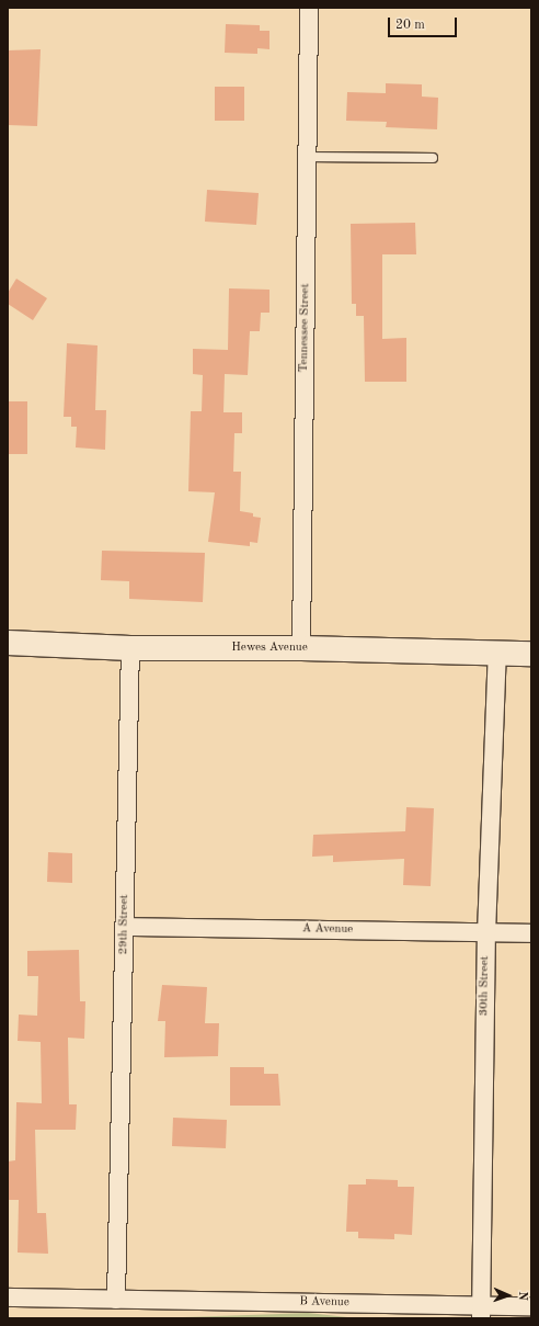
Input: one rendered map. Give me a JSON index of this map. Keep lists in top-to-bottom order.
{
  "streets": {
    "main road": ["Hewes Avenue"],
    "street": [
      "Tennessee Street",
      "29th Street",
      "A Avenue",
      "30th Street",
      "B Avenue"
    ]
  },
  "crossings": [
    ["Tennessee Street", "Hewes Avenue"],
    ["Hewes Avenue", "29th Street"],
    ["Hewes Avenue", "30th Street"],
    ["29th Street", "A Avenue"],
    ["29th Street", "B Avenue"],
    ["A Avenue", "30th Street"],
    ["30th Street", "B Avenue"]
  ],
  "scale_bar": "20 m",
  "north": "right"
}
